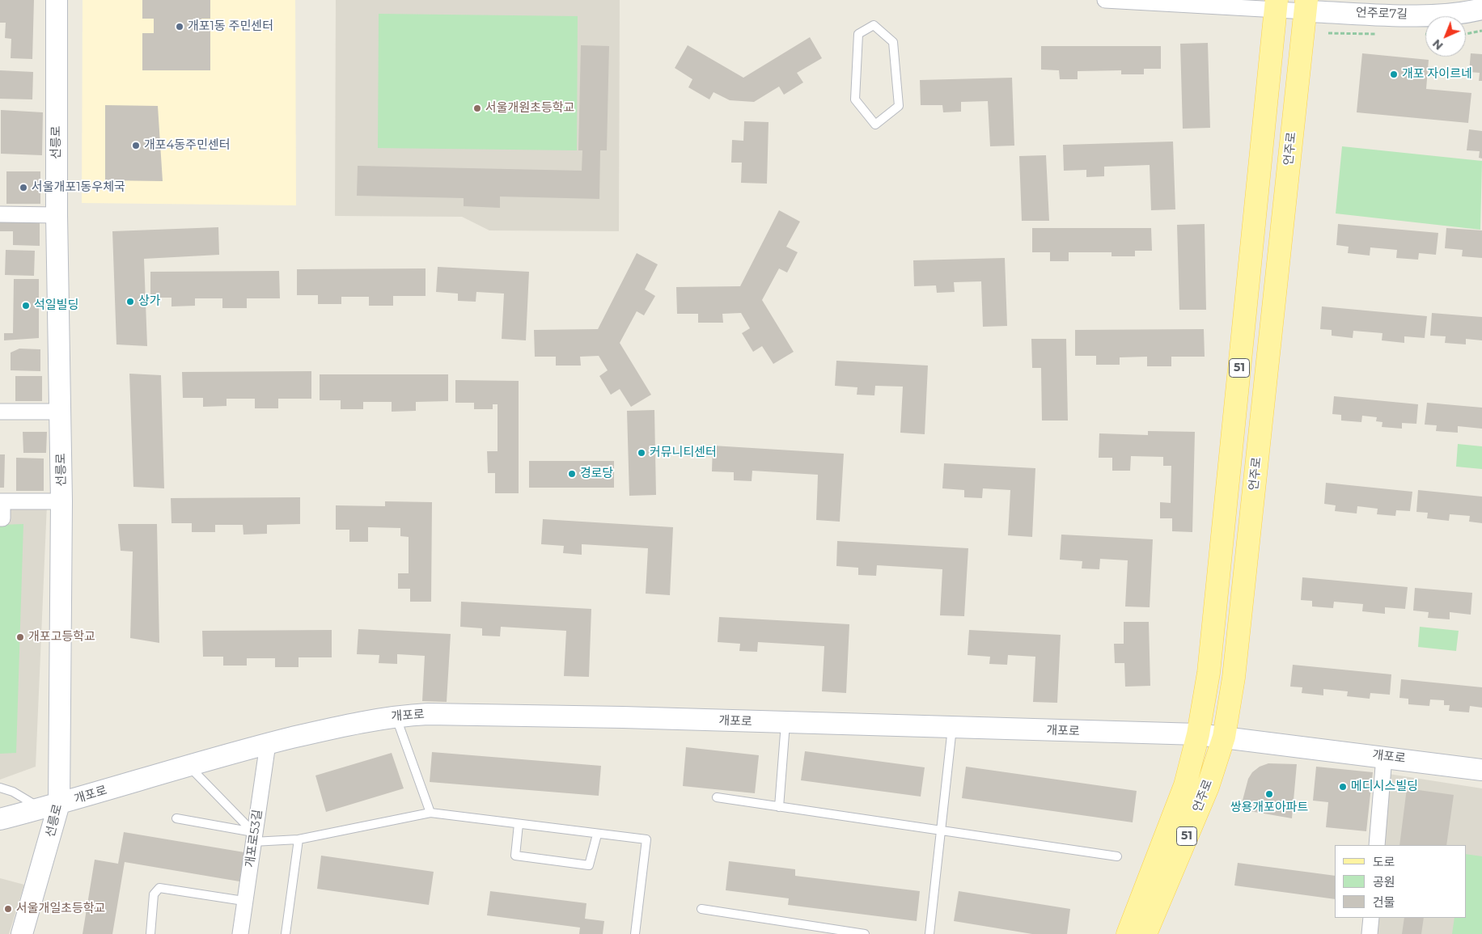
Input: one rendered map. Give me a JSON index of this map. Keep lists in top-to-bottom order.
{
  "streets": {
    "main road": ["언주로", "51"],
    "street": [
      "언주로7길",
      "선릉로",
      "개포로",
      "개포로53길"
    ]
  },
  "crossings": [
    ["언주로7길", "언주로"],
    ["선릉로", "개포로"],
    ["언주로", "개포로"],
    ["개포로", "개포로53길"]
  ],
  "places": [
    "개포1동 주민센터",
    "개포 자이르네",
    "서울개원초등학교",
    "개포4동주민센터",
    "서울개포1동우체국",
    "상가",
    "석일빌딩",
    "커뮤니티센터",
    "경로당",
    "개포고등학교",
    "메디시스빌딩",
    "쌍용개포아파트",
    "서울개일초등학교"
  ],
  "legend": ["도로", "공원", "건물"],
  "north": "bottom left"
}
